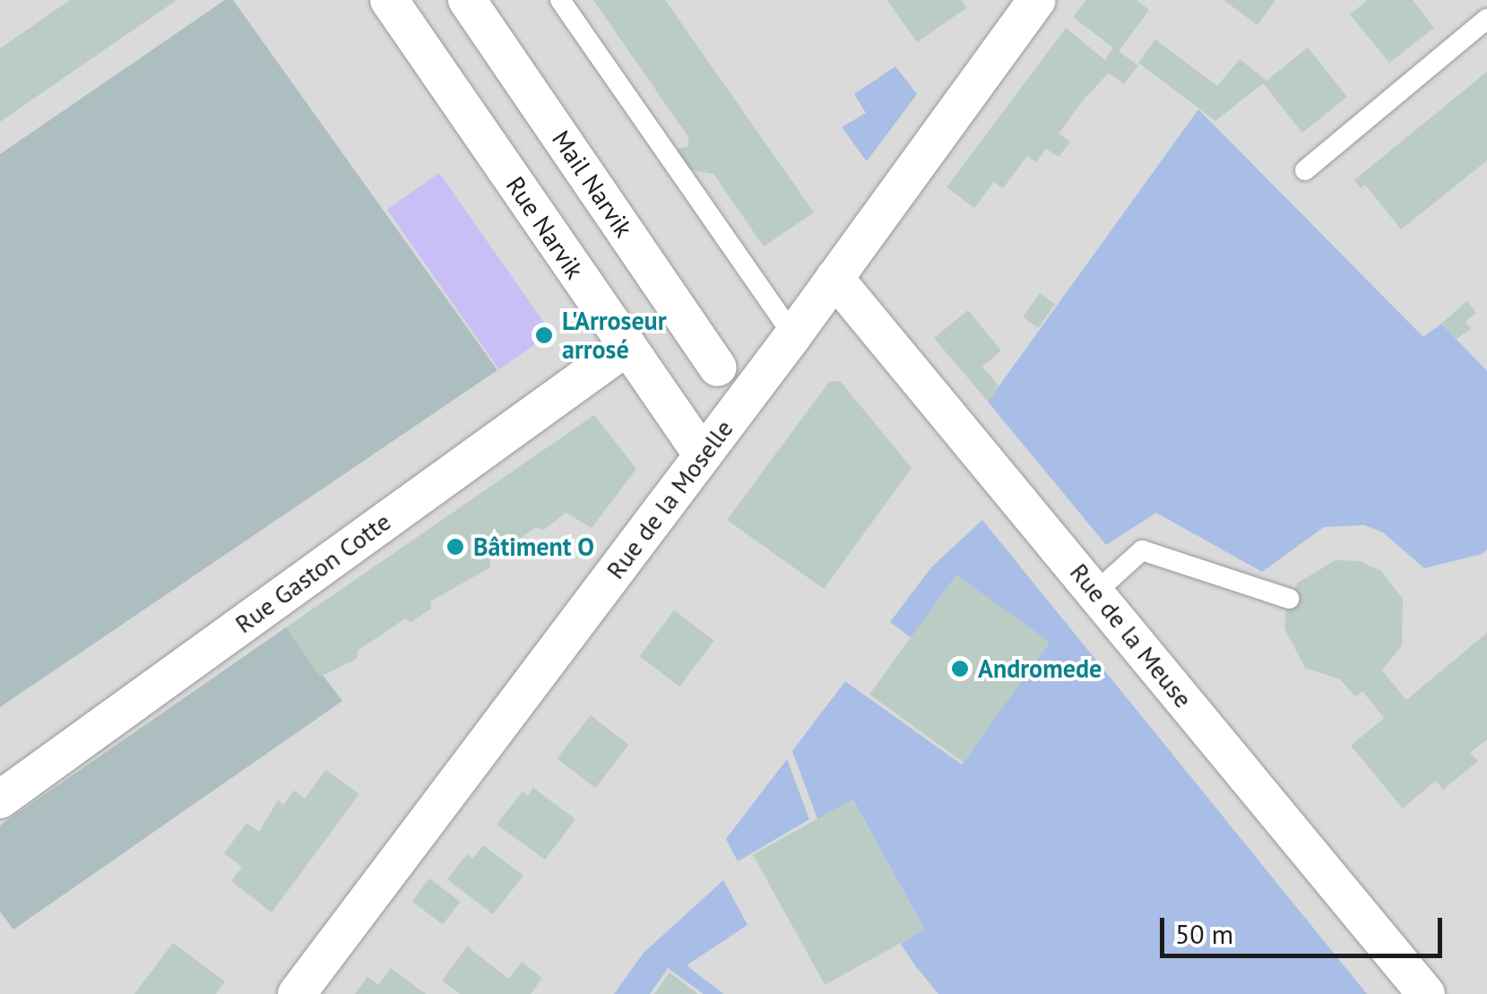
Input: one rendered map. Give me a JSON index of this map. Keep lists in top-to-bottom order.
{
  "streets": {
    "street": [
      "Mail Narvik",
      "Rue Narvik",
      "Rue de la Moselle",
      "Rue Gaston Cotte",
      "Rue de la Meuse"
    ]
  },
  "crossings": [
    ["Rue Narvik", "Rue de la Moselle"],
    ["Rue Narvik", "Rue Gaston Cotte"],
    ["Rue de la Moselle", "Rue de la Meuse"]
  ],
  "places": ["L'Arroseur arrosé", "Bâtiment O", "Andromede"],
  "scale_bar": "50 m"
}
